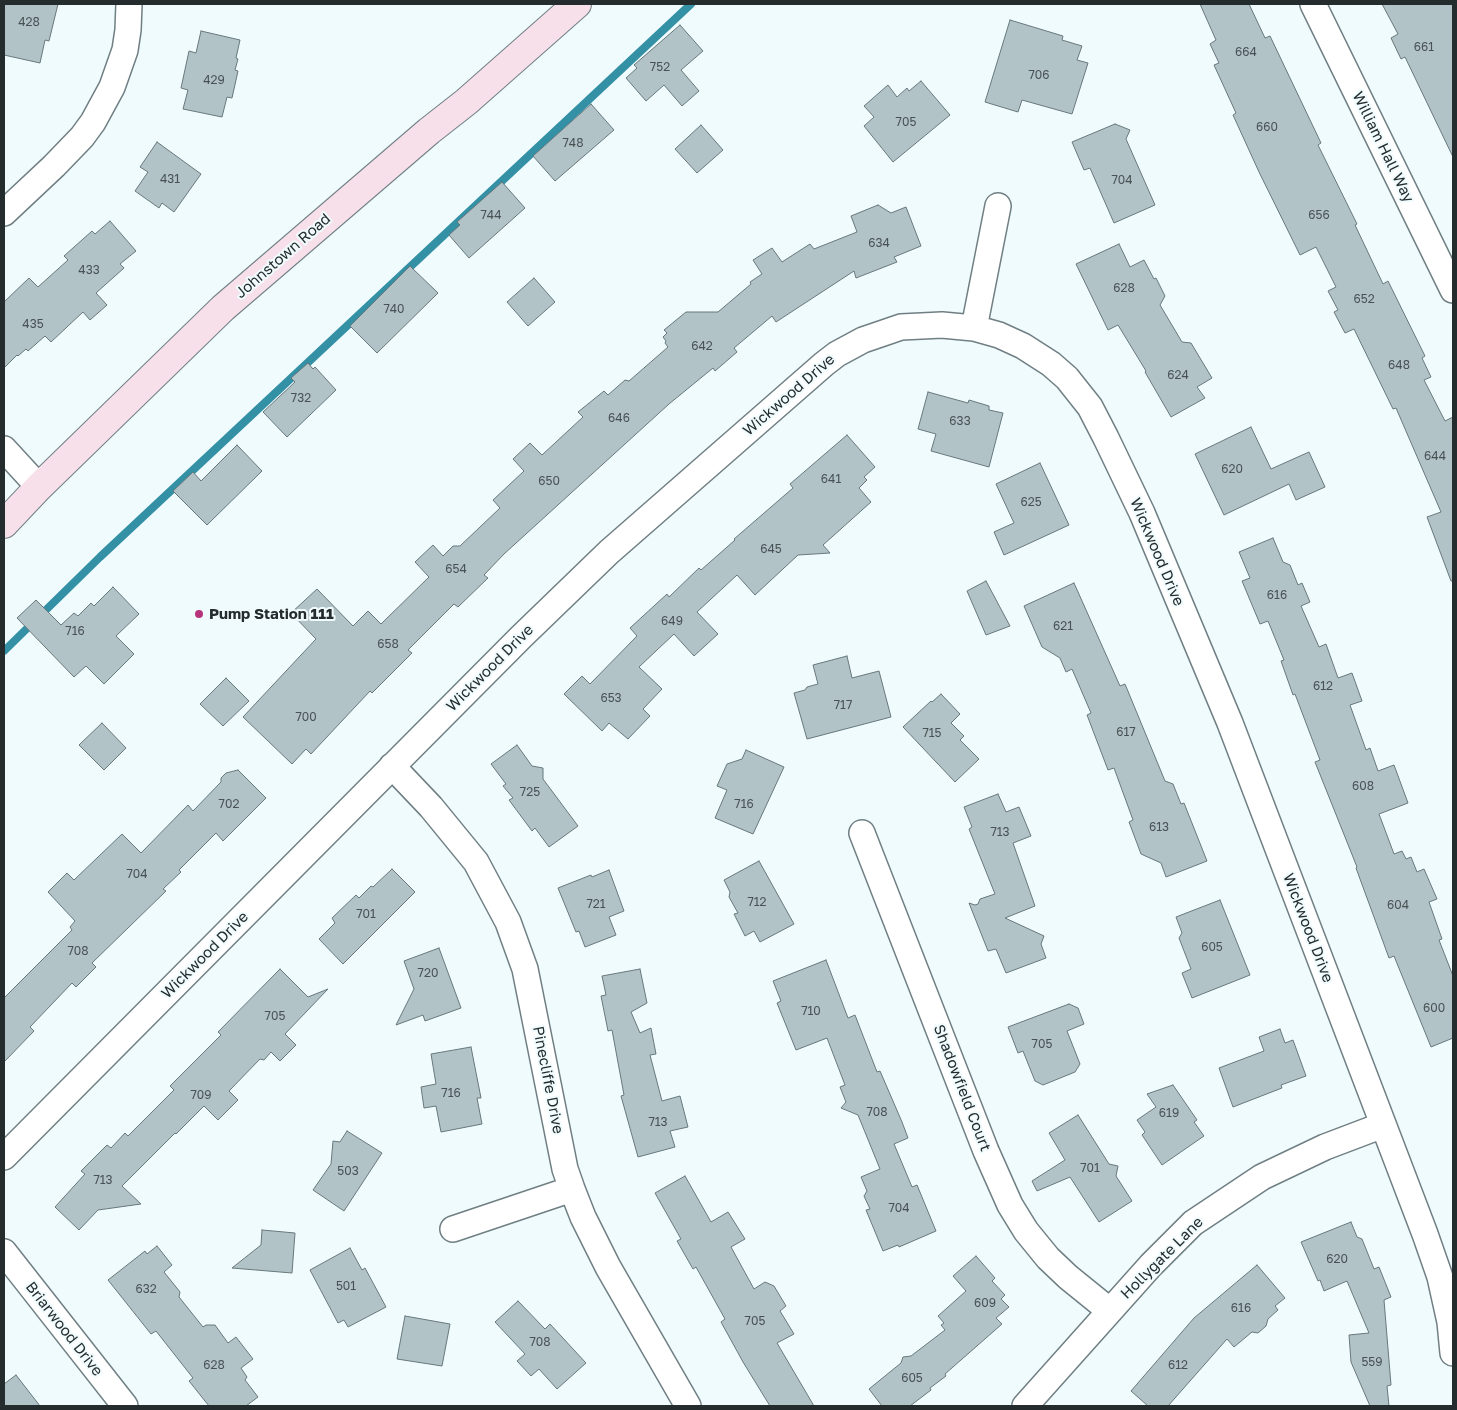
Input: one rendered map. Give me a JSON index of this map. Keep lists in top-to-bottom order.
{
  "streets": {
    "main road": ["Johnstown Road"],
    "street": [
      "William Hall Way",
      "Wickwood Drive",
      "Pinecliffe Drive",
      "Shadowfield Court",
      "Hollygate Lane",
      "Briarwood Drive"
    ]
  },
  "crossings": [
    ["Wickwood Drive", "Pinecliffe Drive"],
    ["Wickwood Drive", "Hollygate Lane"],
    ["Shadowfield Court", "Hollygate Lane"]
  ],
  "places": ["Pump Station 111"],
  "house_numbers": [
    "428",
    "661",
    "664",
    "752",
    "706",
    "429",
    "705",
    "660",
    "748",
    "431",
    "704",
    "744",
    "656",
    "634",
    "433",
    "628",
    "652",
    "740",
    "435",
    "642",
    "648",
    "624",
    "732",
    "646",
    "633",
    "644",
    "620",
    "641",
    "650",
    "625",
    "645",
    "654",
    "616",
    "649",
    "621",
    "716",
    "658",
    "612",
    "653",
    "717",
    "700",
    "617",
    "715",
    "608",
    "725",
    "702",
    "716",
    "613",
    "713",
    "704",
    "712",
    "721",
    "604",
    "701",
    "605",
    "708",
    "720",
    "600",
    "710",
    "705",
    "705",
    "716",
    "709",
    "708",
    "619",
    "713",
    "701",
    "503",
    "713",
    "704",
    "620",
    "501",
    "632",
    "609",
    "616",
    "705",
    "708",
    "559",
    "628",
    "612",
    "605"
  ]
}
